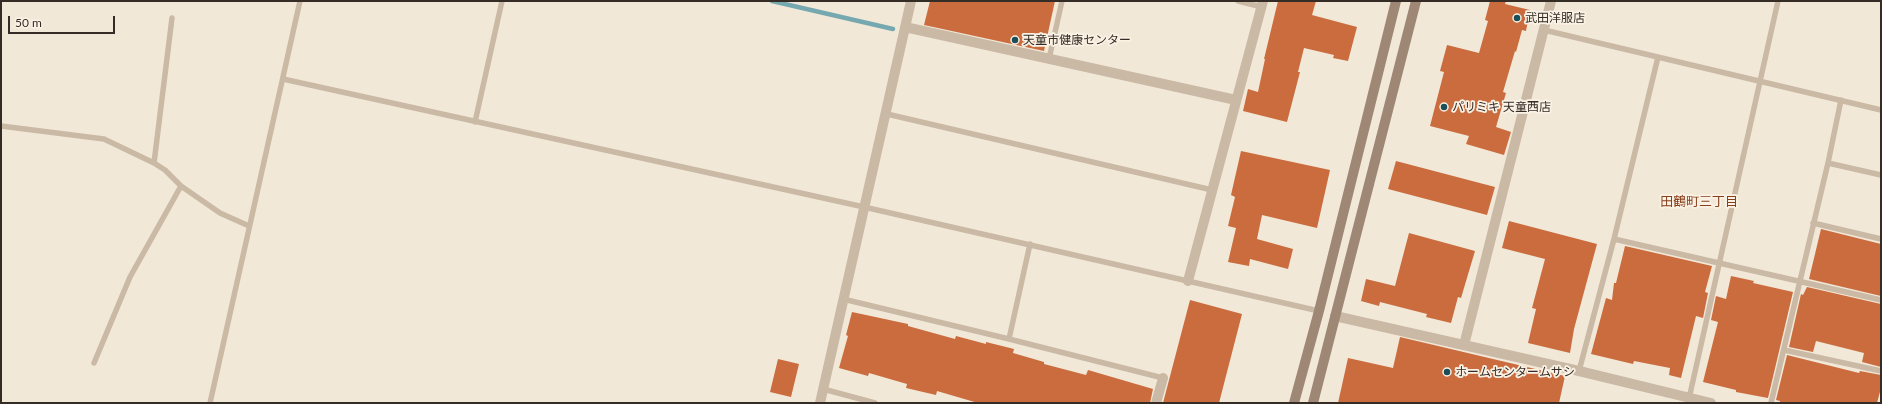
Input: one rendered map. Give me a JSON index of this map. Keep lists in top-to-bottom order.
{
  "districts": ["田鶴町三丁目"],
  "places": [
    "武田洋服店",
    "天童市健康センター",
    "パリミキ 天童西店",
    "ホームセンタームサシ"
  ],
  "scale_bar": "50 m"
}
